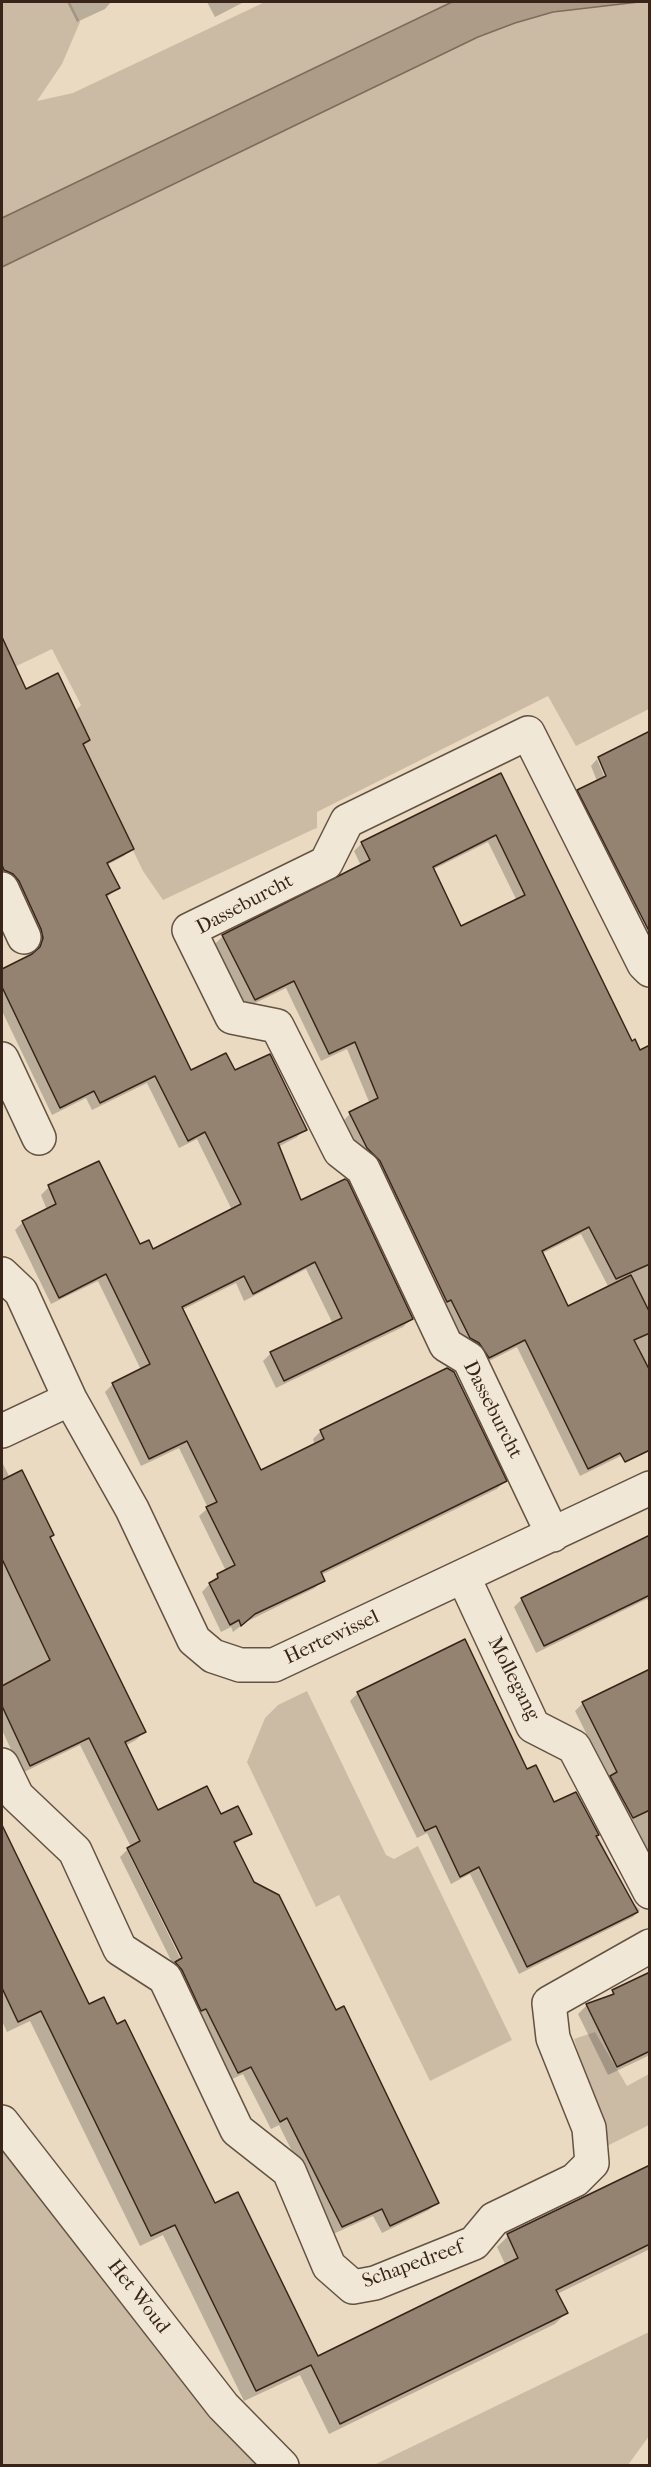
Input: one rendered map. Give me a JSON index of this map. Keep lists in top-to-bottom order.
{
  "streets": {
    "street": [
      "Dasseburcht",
      "Hertewissel",
      "Mollegang",
      "Schapedreef",
      "Het Woud"
    ]
  },
  "crossings": [
    ["Dasseburcht", "Hertewissel"],
    ["Hertewissel", "Mollegang"]
  ]
}
